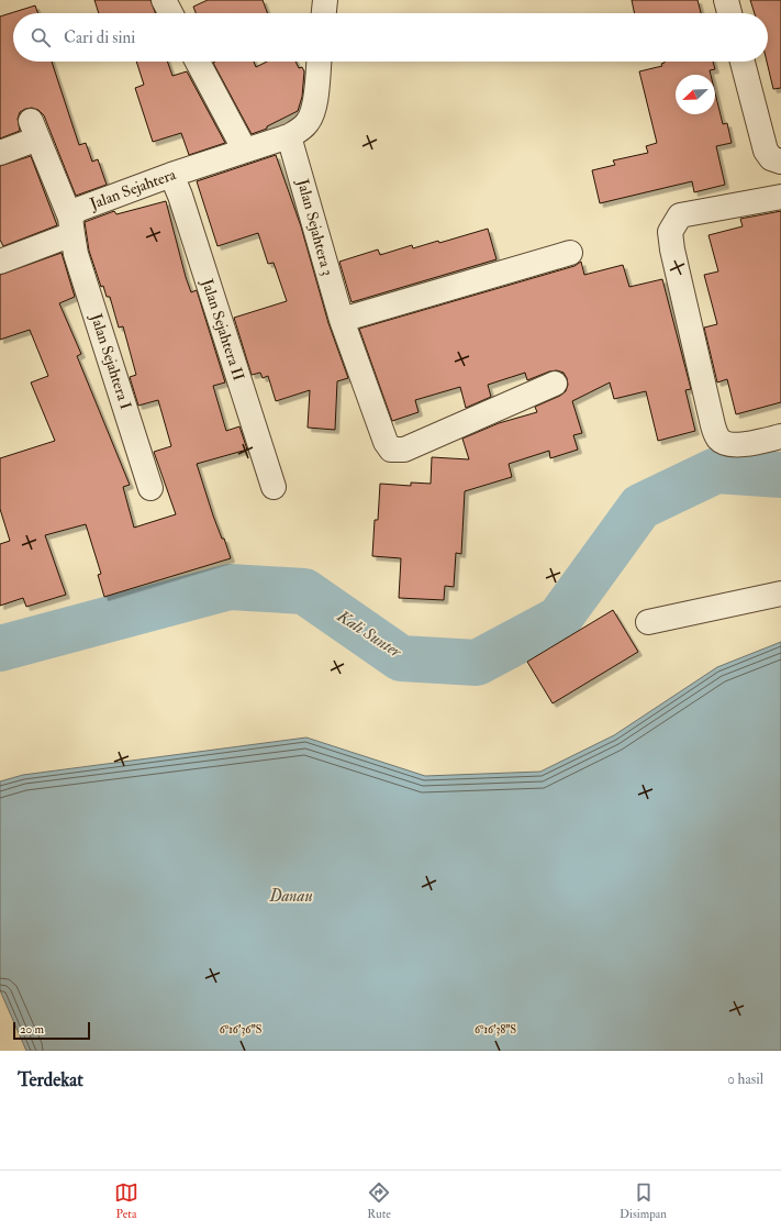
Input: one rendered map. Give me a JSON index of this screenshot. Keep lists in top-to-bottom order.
{
  "streets": {
    "street": [
      "Jalan Sejahtera",
      "Jalan Sejahtera 3",
      "Jalan Sejahtera II",
      "Jalan Sejahtera I"
    ]
  },
  "crossings": [
    ["Jalan Sejahtera", "Jalan Sejahtera 3"],
    ["Jalan Sejahtera", "Jalan Sejahtera II"],
    ["Jalan Sejahtera", "Jalan Sejahtera I"]
  ],
  "water": ["Kali Sunter", "Danau"],
  "scale_bar": "20 m",
  "north": "bottom left",
  "page": {
    "search": "Cari di sini",
    "scale": "20 m",
    "heading": ["Terdekat", "0 hasil"],
    "nav": ["Peta", "Rute", "Disimpan"]
  },
  "coordinates": ["6°16'36\"S", "6°16'38\"S"]
}
